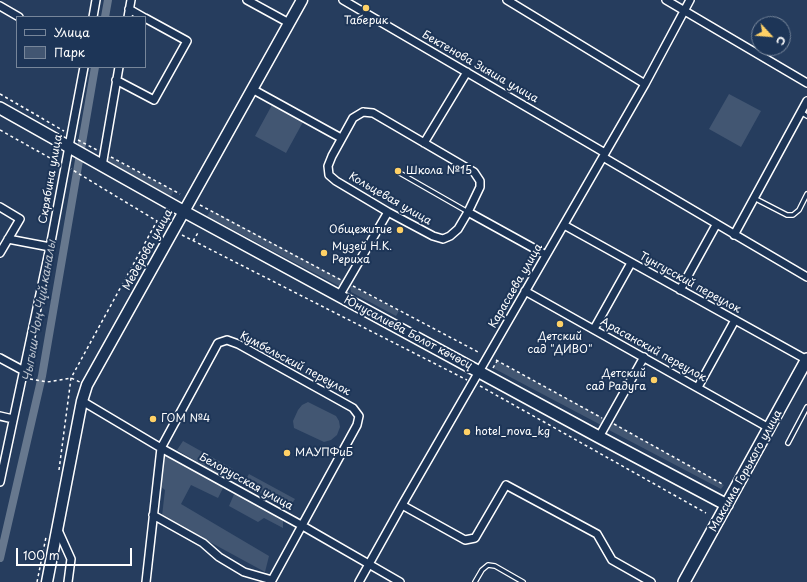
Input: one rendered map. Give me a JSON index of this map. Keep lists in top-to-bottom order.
{
  "streets": {
    "main road": ["Медерова улица", "Юнусалиева Болот көчөсү", "Максима Горького улица"],
    "street": [
      "Бектенова Зияша улица",
      "Скрябина улица",
      "Кольцевая улица",
      "Тунгусский переулок",
      "Карасаева улица",
      "Арасанский переулок",
      "Кумбельский переулок",
      "Белорусская улица"
    ]
  },
  "crossings": [
    ["Бектенова Зияша улица", "Карасаева улица"],
    ["Скрябина улица", "Юнусалиева Болот көчөсү"],
    ["Медерова улица", "Юнусалиева Болот көчөсү"],
    ["Медерова улица", "Белорусская улица"],
    ["Тунгусский переулок", "Карасаева улица"],
    ["Тунгусский переулок", "Максима Горького улица"],
    ["Карасаева улица", "Юнусалиева Болот көчөсү"],
    ["Карасаева улица", "Арасанский переулок"],
    ["Карасаева улица", "Белорусская улица"],
    ["Юнусалиева Болот көчөсү", "Максима Горького улица"],
    ["Арасанский переулок", "Максима Горького улица"],
    ["Кумбельский переулок", "Белорусская улица"]
  ],
  "water": ["Чыгыш Чоң Чүй каналы"],
  "places": [
    "Таберик",
    "Школа №15",
    "Общежитие",
    "Музей Н.К. Рериха",
    "Детский сад \"ДИВО\"",
    "Детский сад Радуга",
    "ГОМ №4",
    "hotel_nova_kg",
    "МАУПФиБ"
  ],
  "legend": ["Улица", "Парк"],
  "scale_bar": "100 m",
  "north": "bottom right"
}
